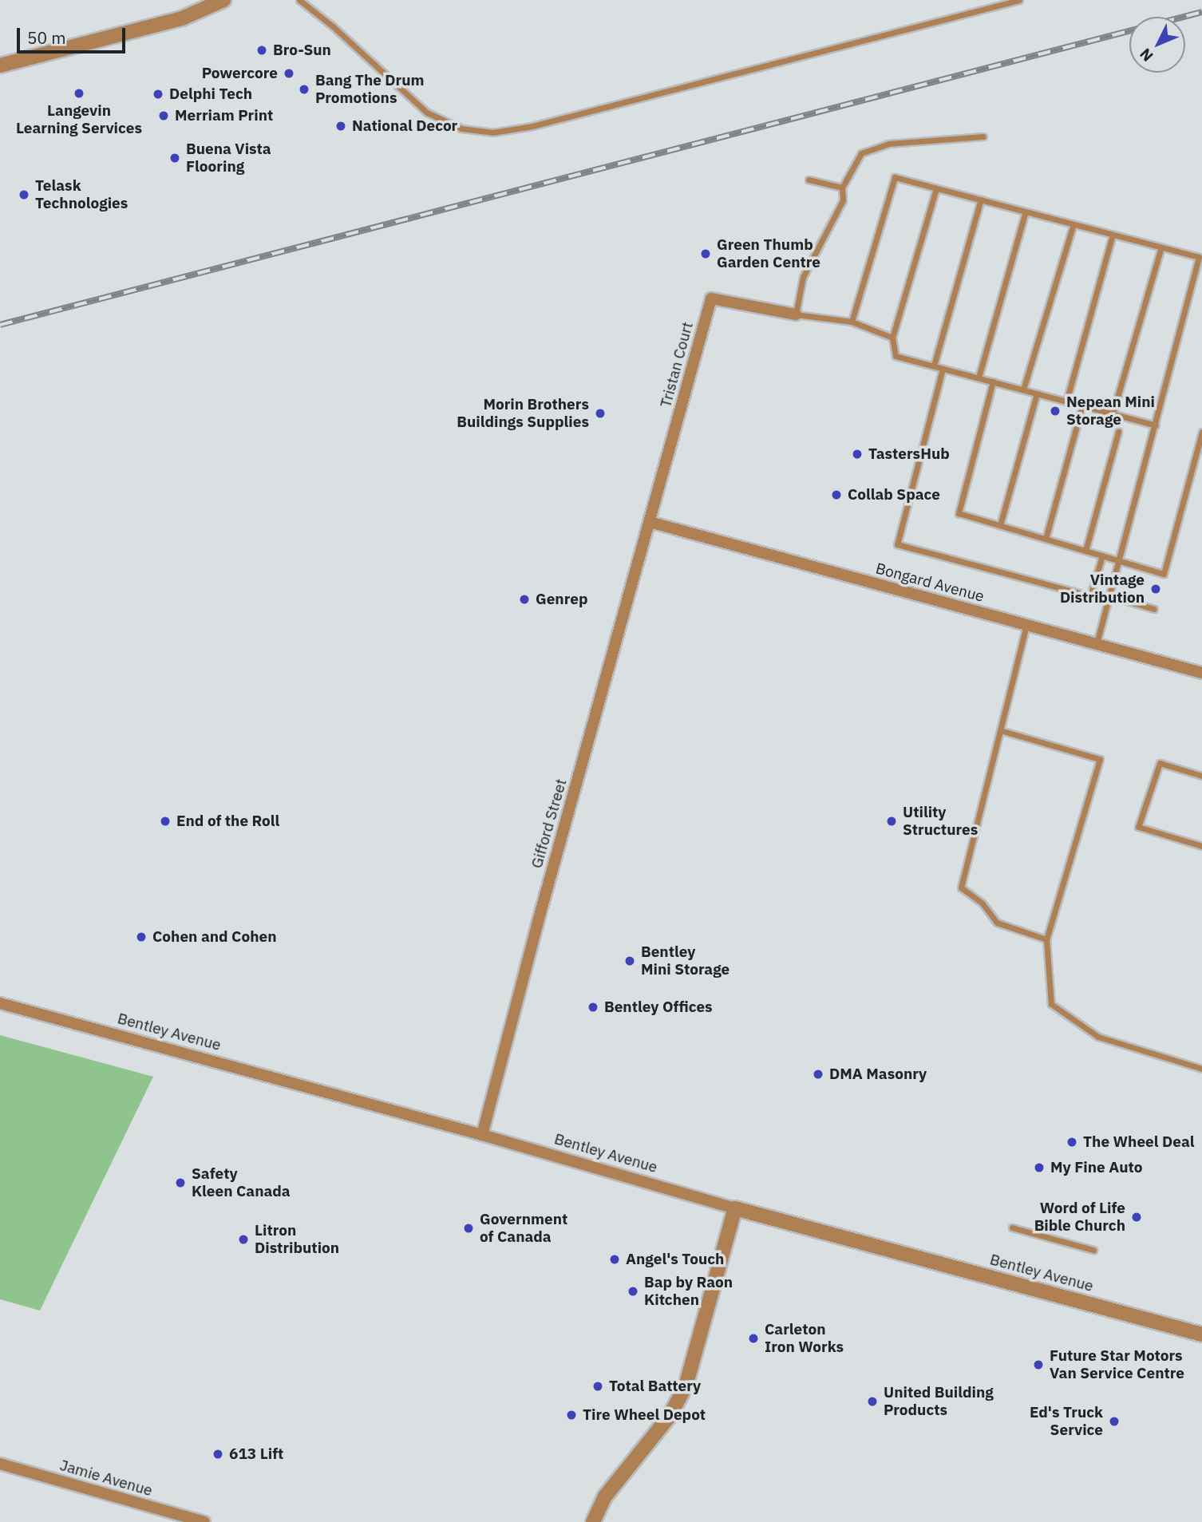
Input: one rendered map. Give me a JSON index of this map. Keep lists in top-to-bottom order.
{
  "streets": {
    "street": [
      "Tristan Court",
      "Bongard Avenue",
      "Gifford Street",
      "Bentley Avenue",
      "Jamie Avenue"
    ]
  },
  "crossings": [
    ["Tristan Court", "Bongard Avenue"],
    ["Tristan Court", "Gifford Street"],
    ["Bongard Avenue", "Gifford Street"],
    ["Gifford Street", "Bentley Avenue"]
  ],
  "places": [
    "Bro-Sun",
    "Powercore",
    "Bang The Drum Promotions",
    "Langevin Learning Services",
    "Delphi Tech",
    "Merriam Print",
    "National Decor",
    "Buena Vista Flooring",
    "Telask Technologies",
    "Green Thumb Garden Centre",
    "Nepean Mini Storage",
    "Morin Brothers Buildings Supplies",
    "TastersHub",
    "Collab Space",
    "Vintage Distribution",
    "Genrep",
    "End of the Roll",
    "Utility Structures",
    "Cohen and Cohen",
    "Bentley Mini Storage",
    "Bentley Offices",
    "DMA Masonry",
    "The Wheel Deal",
    "My Fine Auto",
    "Safety Kleen Canada",
    "Word of Life Bible Church",
    "Government of Canada",
    "Litron Distribution",
    "Angel's Touch",
    "Bap by Raon Kitchen",
    "Carleton Iron Works",
    "Future Star Motors Van Service Centre",
    "Total Battery",
    "United Building Products",
    "Tire Wheel Depot",
    "Ed's Truck Service",
    "613 Lift"
  ],
  "scale_bar": "50 m",
  "north": "bottom left"
}
